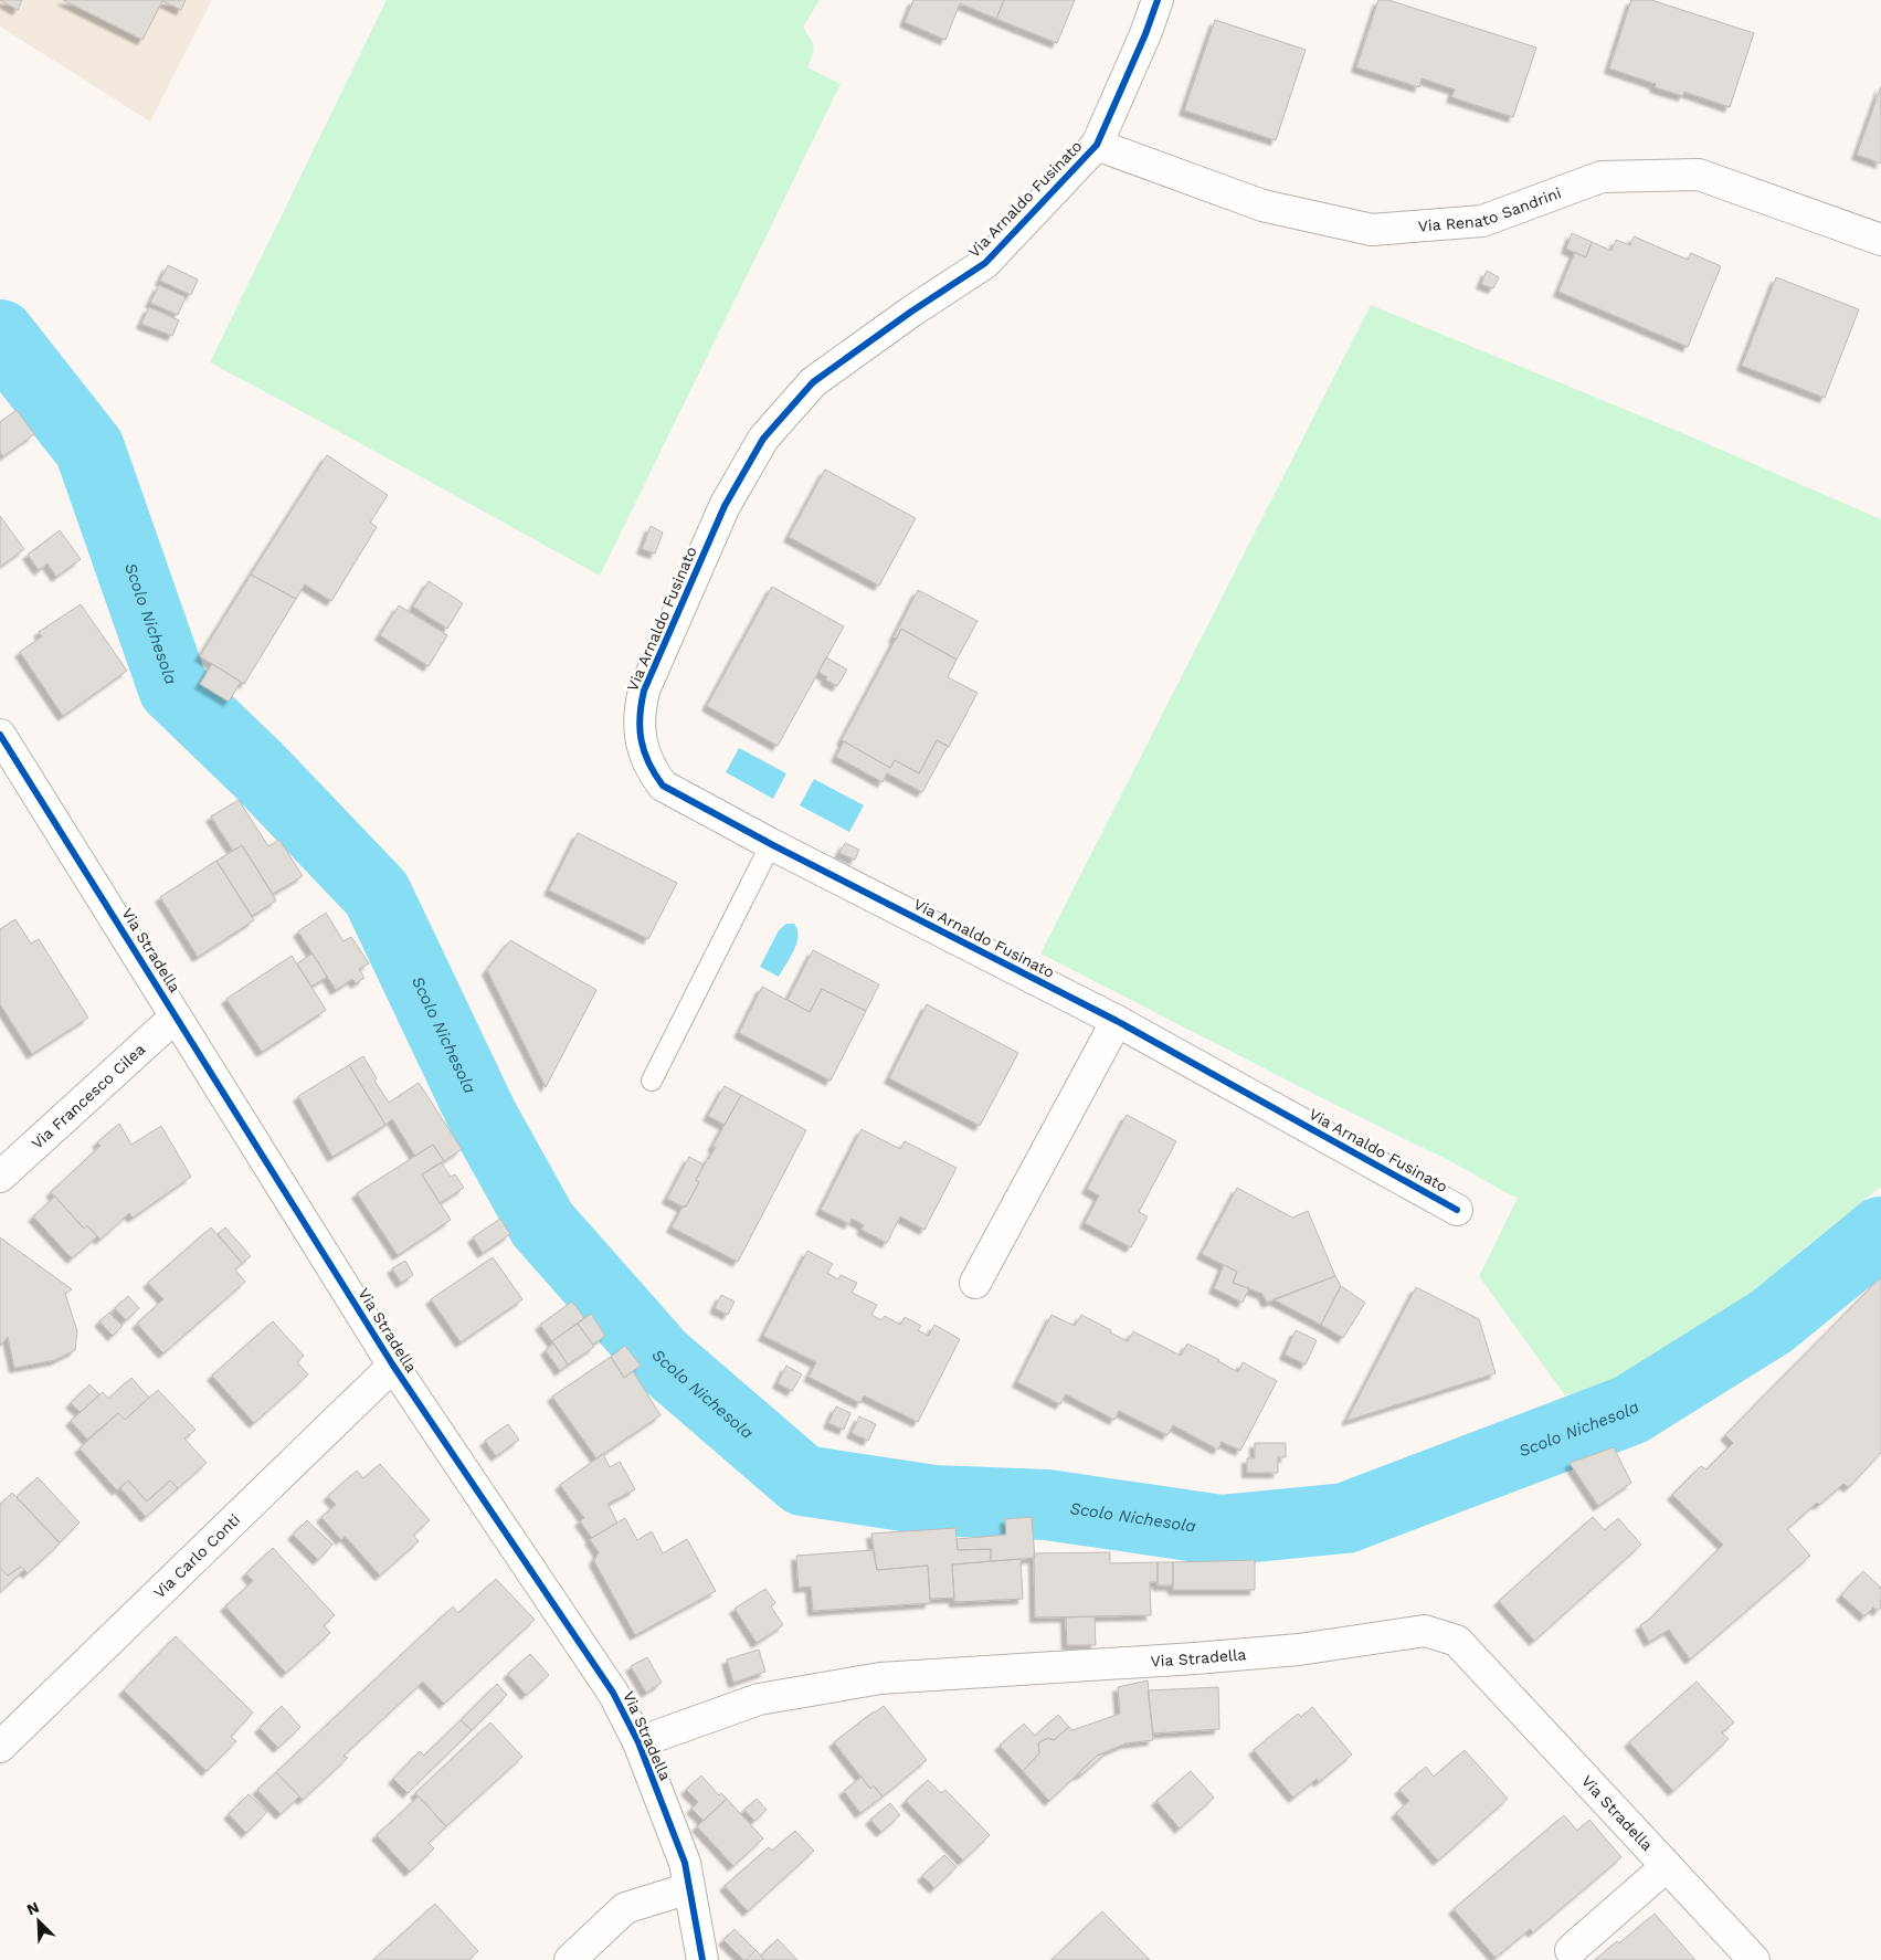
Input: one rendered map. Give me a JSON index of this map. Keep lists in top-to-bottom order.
{
  "streets": {
    "street": [
      "Via Arnaldo Fusinato",
      "Via Renato Sandrini",
      "Via Stradella",
      "Via Francesco Cilea",
      "Via Carlo Conti"
    ]
  },
  "crossings": [
    ["Via Arnaldo Fusinato", "Via Renato Sandrini"],
    ["Via Stradella", "Via Francesco Cilea"],
    ["Via Stradella", "Via Carlo Conti"]
  ],
  "water": ["Scolo Nichesola"],
  "north": "top left"
}
